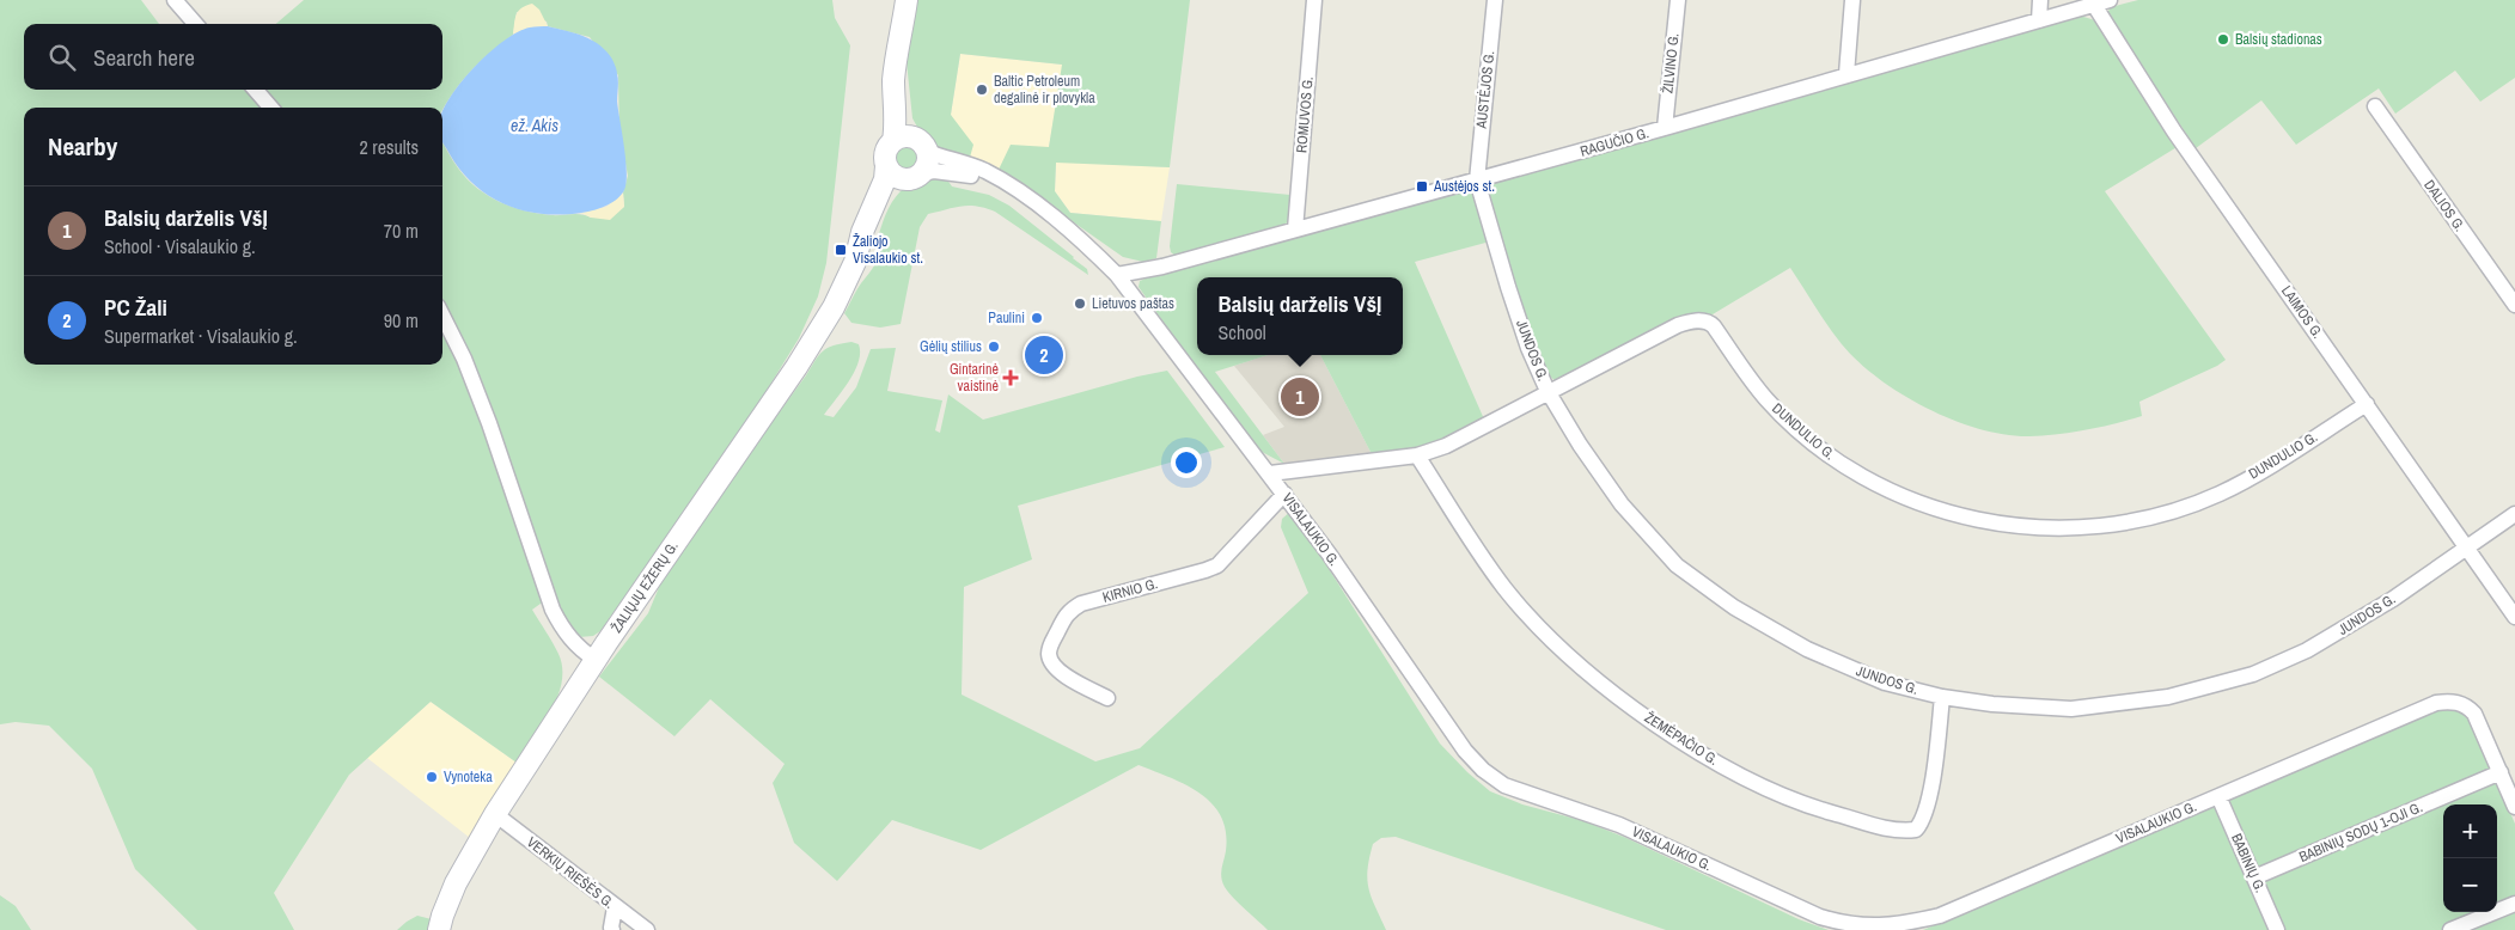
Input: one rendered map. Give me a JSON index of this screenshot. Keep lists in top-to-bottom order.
{
  "streets": {
    "main road": ["ŽALIŲJŲ EŽERŲ G."],
    "street": [
      "ŽILVINO G.",
      "AUSTĖJOS G.",
      "ROMUVOS G.",
      "RAGUČIO G.",
      "DALIOS G.",
      "LAIMOS G.",
      "JUNDOS G.",
      "DUNDULIO G.",
      "VISALAUKIO G.",
      "KIRNIO G.",
      "ŽEMĖPAČIO G.",
      "BABINIŲ SODŲ 1-OJI G.",
      "BABINIŲ G.",
      "VERKIŲ RIEŠĖS G."
    ]
  },
  "crossings": [
    ["ŽILVINO G.", "RAGUČIO G."],
    ["AUSTĖJOS G.", "RAGUČIO G."],
    ["AUSTĖJOS G.", "JUNDOS G."],
    ["ROMUVOS G.", "RAGUČIO G."],
    ["RAGUČIO G.", "LAIMOS G."],
    ["RAGUČIO G.", "JUNDOS G."],
    ["RAGUČIO G.", "VISALAUKIO G."],
    ["LAIMOS G.", "JUNDOS G."],
    ["LAIMOS G.", "DUNDULIO G."],
    ["JUNDOS G.", "DUNDULIO G."],
    ["JUNDOS G.", "ŽEMĖPAČIO G."],
    ["DUNDULIO G.", "VISALAUKIO G."],
    ["DUNDULIO G.", "ŽEMĖPAČIO G."],
    ["VISALAUKIO G.", "ŽALIŲJŲ EŽERŲ G."],
    ["VISALAUKIO G.", "KIRNIO G."],
    ["VISALAUKIO G.", "BABINIŲ SODŲ 1-OJI G."],
    ["VISALAUKIO G.", "BABINIŲ G."],
    ["ŽALIŲJŲ EŽERŲ G.", "VERKIŲ RIEŠĖS G."],
    ["BABINIŲ SODŲ 1-OJI G.", "BABINIŲ G."]
  ],
  "water": ["ež. Akis"],
  "places": {
    "other": [
      "Balsių stadionas",
      "Baltic Petroleum degalinė ir plovykla",
      "Lietuvos paštas",
      "Paulini",
      "Gėlių stilius",
      "Vynoteka"
    ],
    "transit": ["Austėjos st.", "Žaliojo Visalaukio st."],
    "health": ["Gintarinė vaistinė"]
  },
  "page": {
    "search": "Search here",
    "heading": ["Nearby", "2 results"],
    "list": [
      {
        "mark": "1",
        "name": "Balsių darželis VšĮ",
        "note": "School · Visalaukio g.",
        "value": "70 m"
      },
      {
        "mark": "2",
        "name": "PC Žali",
        "note": "Supermarket · Visalaukio g.",
        "value": "90 m"
      }
    ],
    "popup": ["Balsių darželis VšĮ", "School"],
    "pins": ["2", "1"],
    "map_buttons": ["+", "−"]
  }
}
